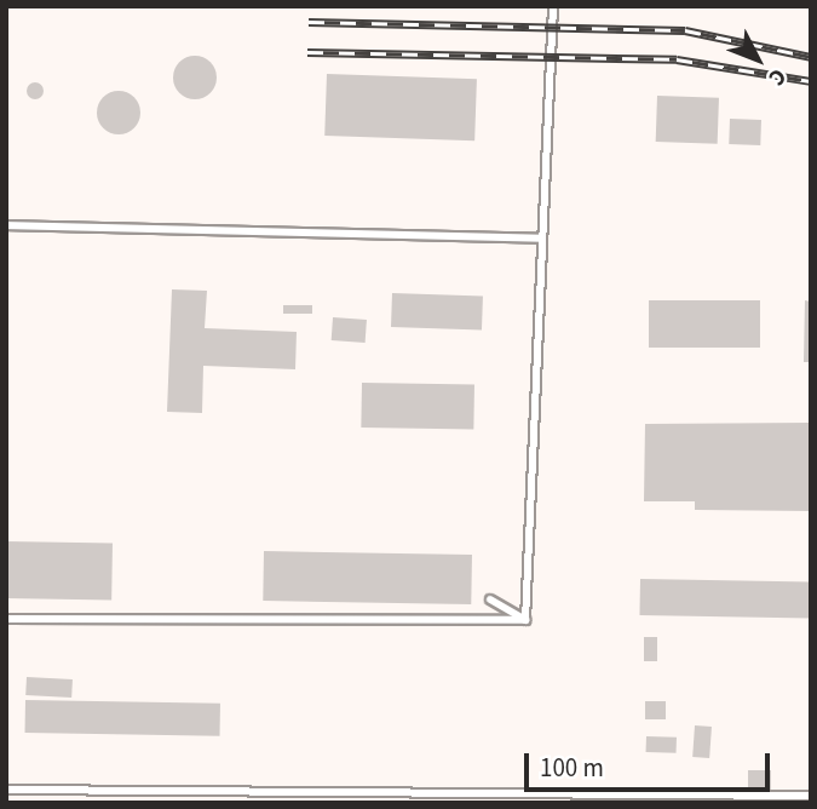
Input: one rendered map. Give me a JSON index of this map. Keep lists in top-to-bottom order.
{
  "scale_bar": "100 m",
  "north": "bottom right"
}
